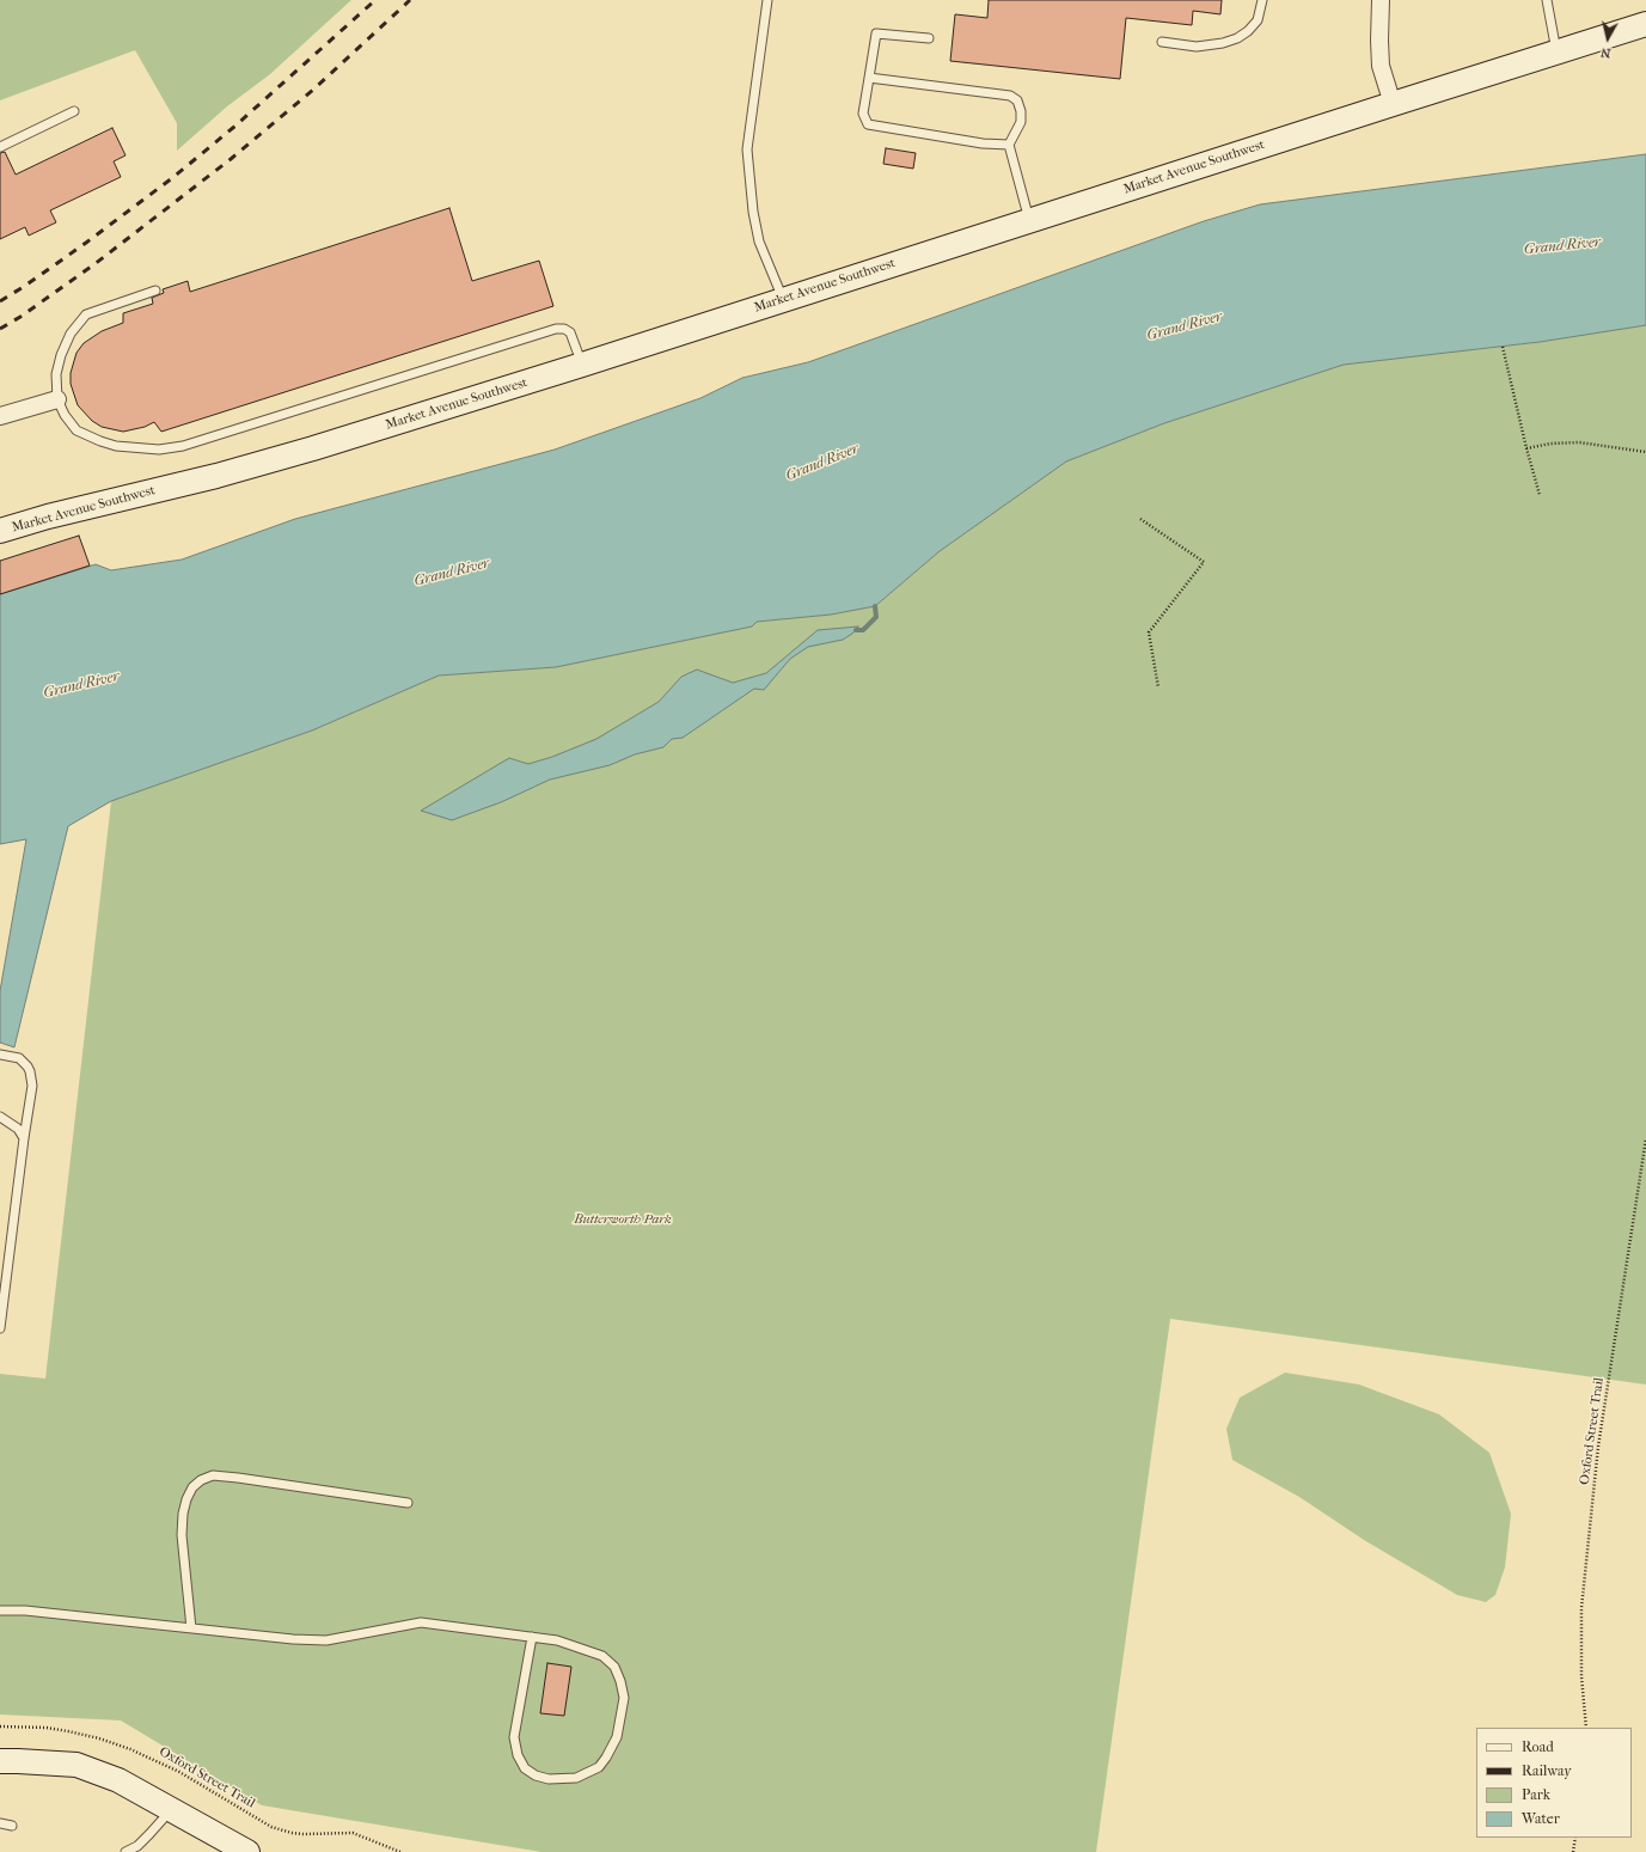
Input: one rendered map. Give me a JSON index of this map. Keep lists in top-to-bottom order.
{
  "streets": {
    "main road": ["Market Avenue Southwest"],
    "path": ["Oxford Street Trail"]
  },
  "water": ["Grand River"],
  "parks": ["Butterworth Park"],
  "legend": [
    "Road",
    "Railway",
    "Park",
    "Water"
  ],
  "north": "bottom"
}
